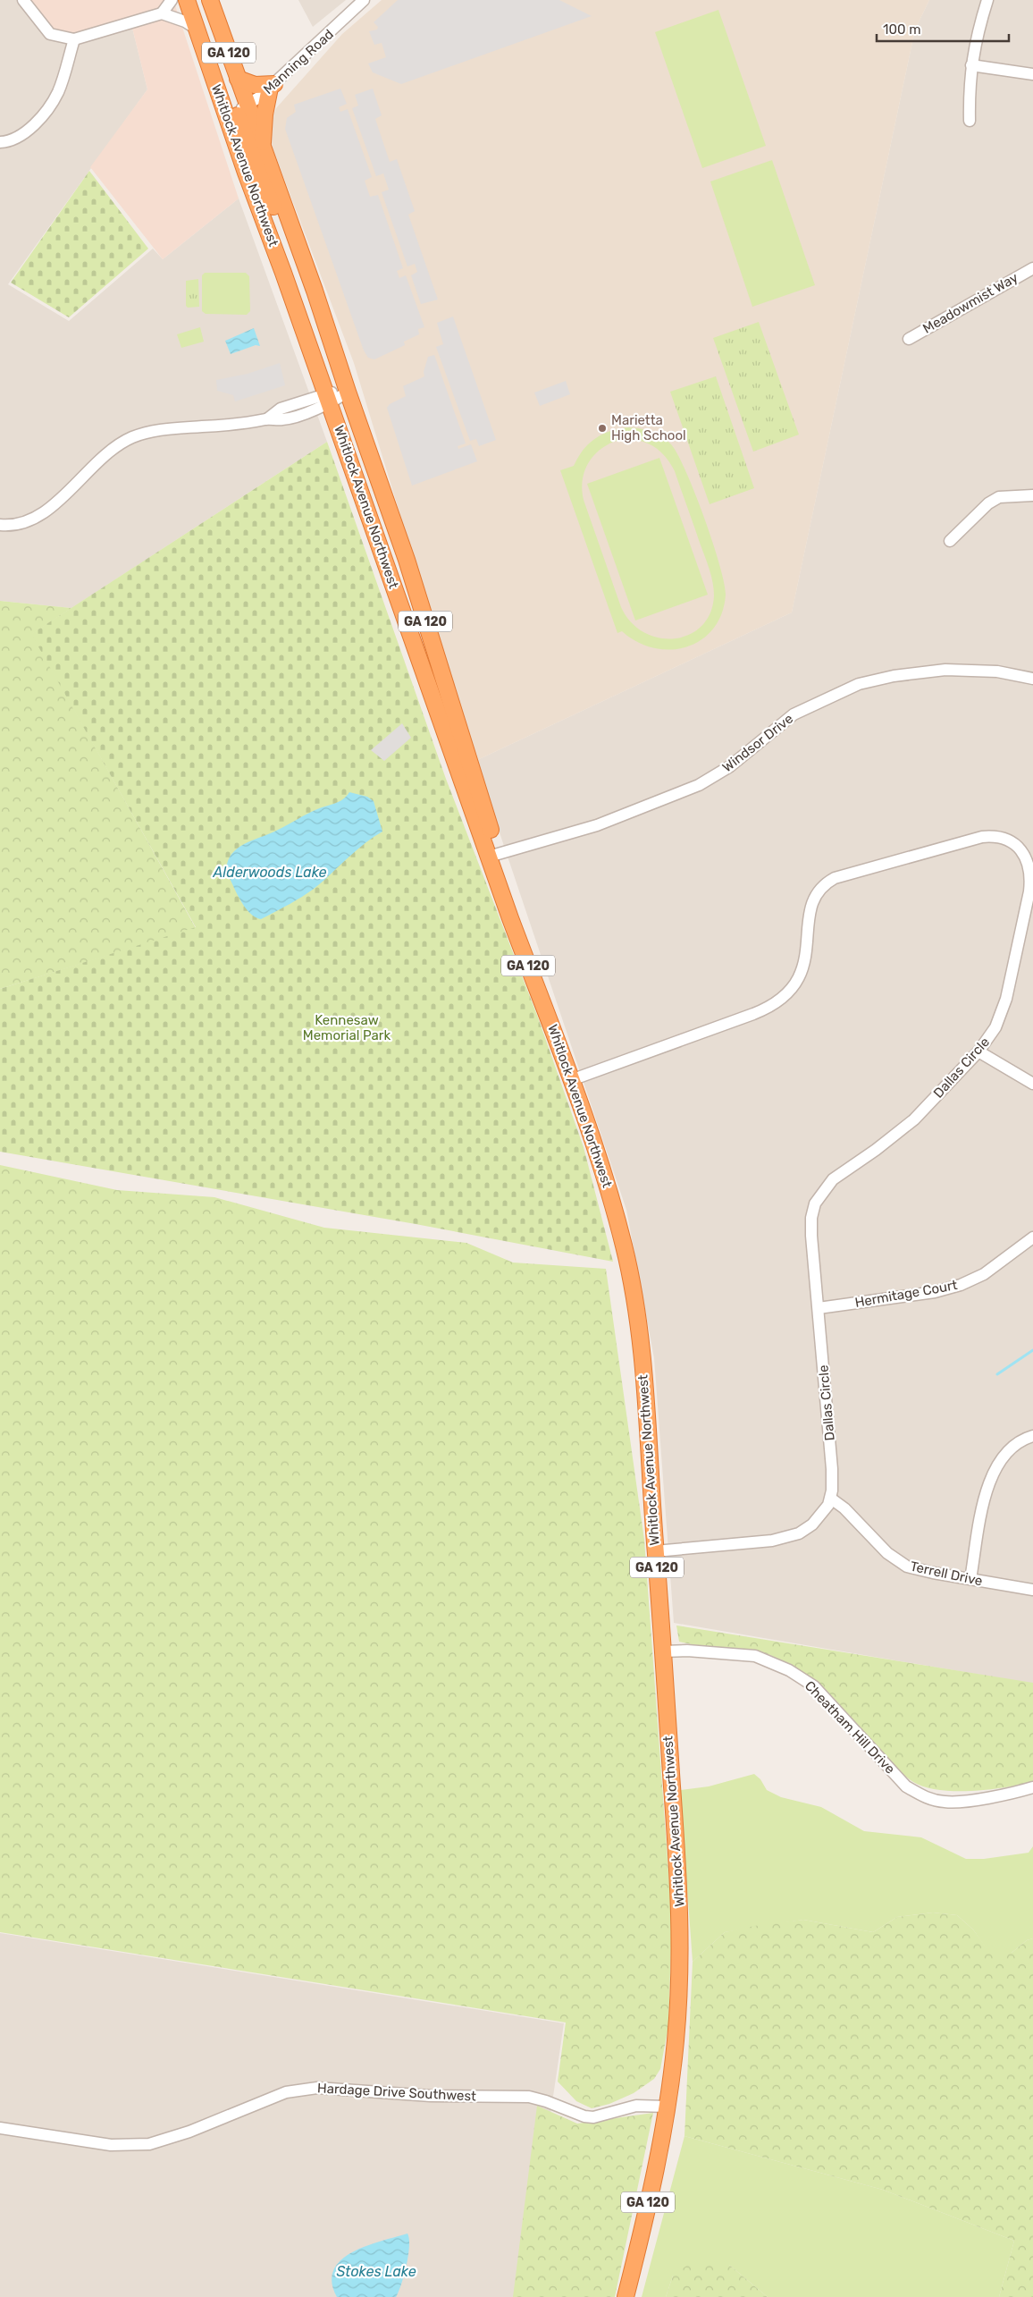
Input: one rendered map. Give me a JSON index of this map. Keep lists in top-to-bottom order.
{
  "streets": {
    "highway": ["GA 120", "Whitlock Avenue Northwest"],
    "street": [
      "Manning Road",
      "Meadowmist Way",
      "Windsor Drive",
      "Dallas Circle",
      "Hermitage Court",
      "Terrell Drive",
      "Cheatham Hill Drive",
      "Hardage Drive Southwest"
    ]
  },
  "crossings": [
    ["GA 120", "Whitlock Avenue Northwest"],
    ["GA 120", "Hardage Drive Southwest"],
    ["Manning Road", "Whitlock Avenue Northwest"],
    ["Whitlock Avenue Northwest", "Windsor Drive"],
    ["Whitlock Avenue Northwest", "Dallas Circle"],
    ["Whitlock Avenue Northwest", "Cheatham Hill Drive"],
    ["Whitlock Avenue Northwest", "Hardage Drive Southwest"],
    ["Dallas Circle", "Hermitage Court"],
    ["Dallas Circle", "Terrell Drive"]
  ],
  "water": ["Alderwoods Lake", "Stokes Lake"],
  "parks": ["Kennesaw Memorial Park"],
  "places": ["Marietta High School"],
  "scale_bar": "100 m"
}
